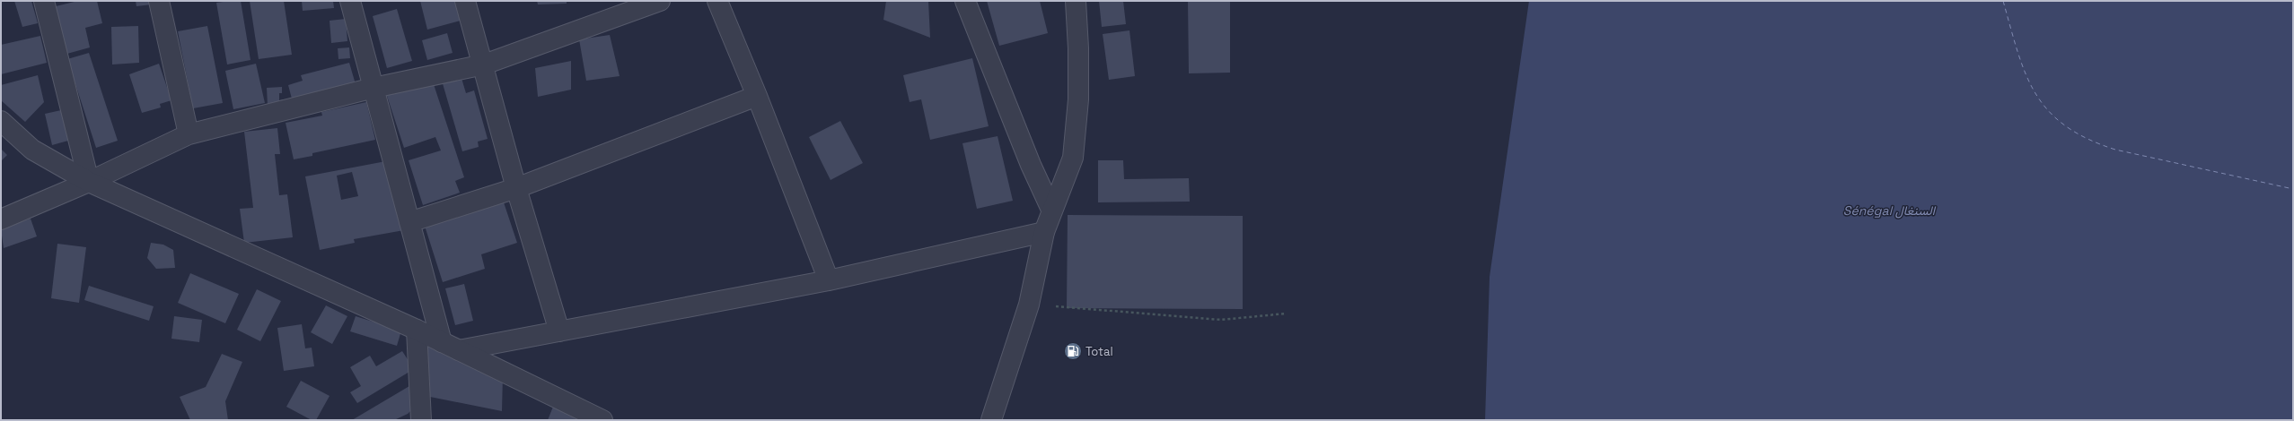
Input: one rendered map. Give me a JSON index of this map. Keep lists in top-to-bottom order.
{
  "water": ["Sénégal السنغال"],
  "places": {
    "fuel station": ["Total"]
  }
}
